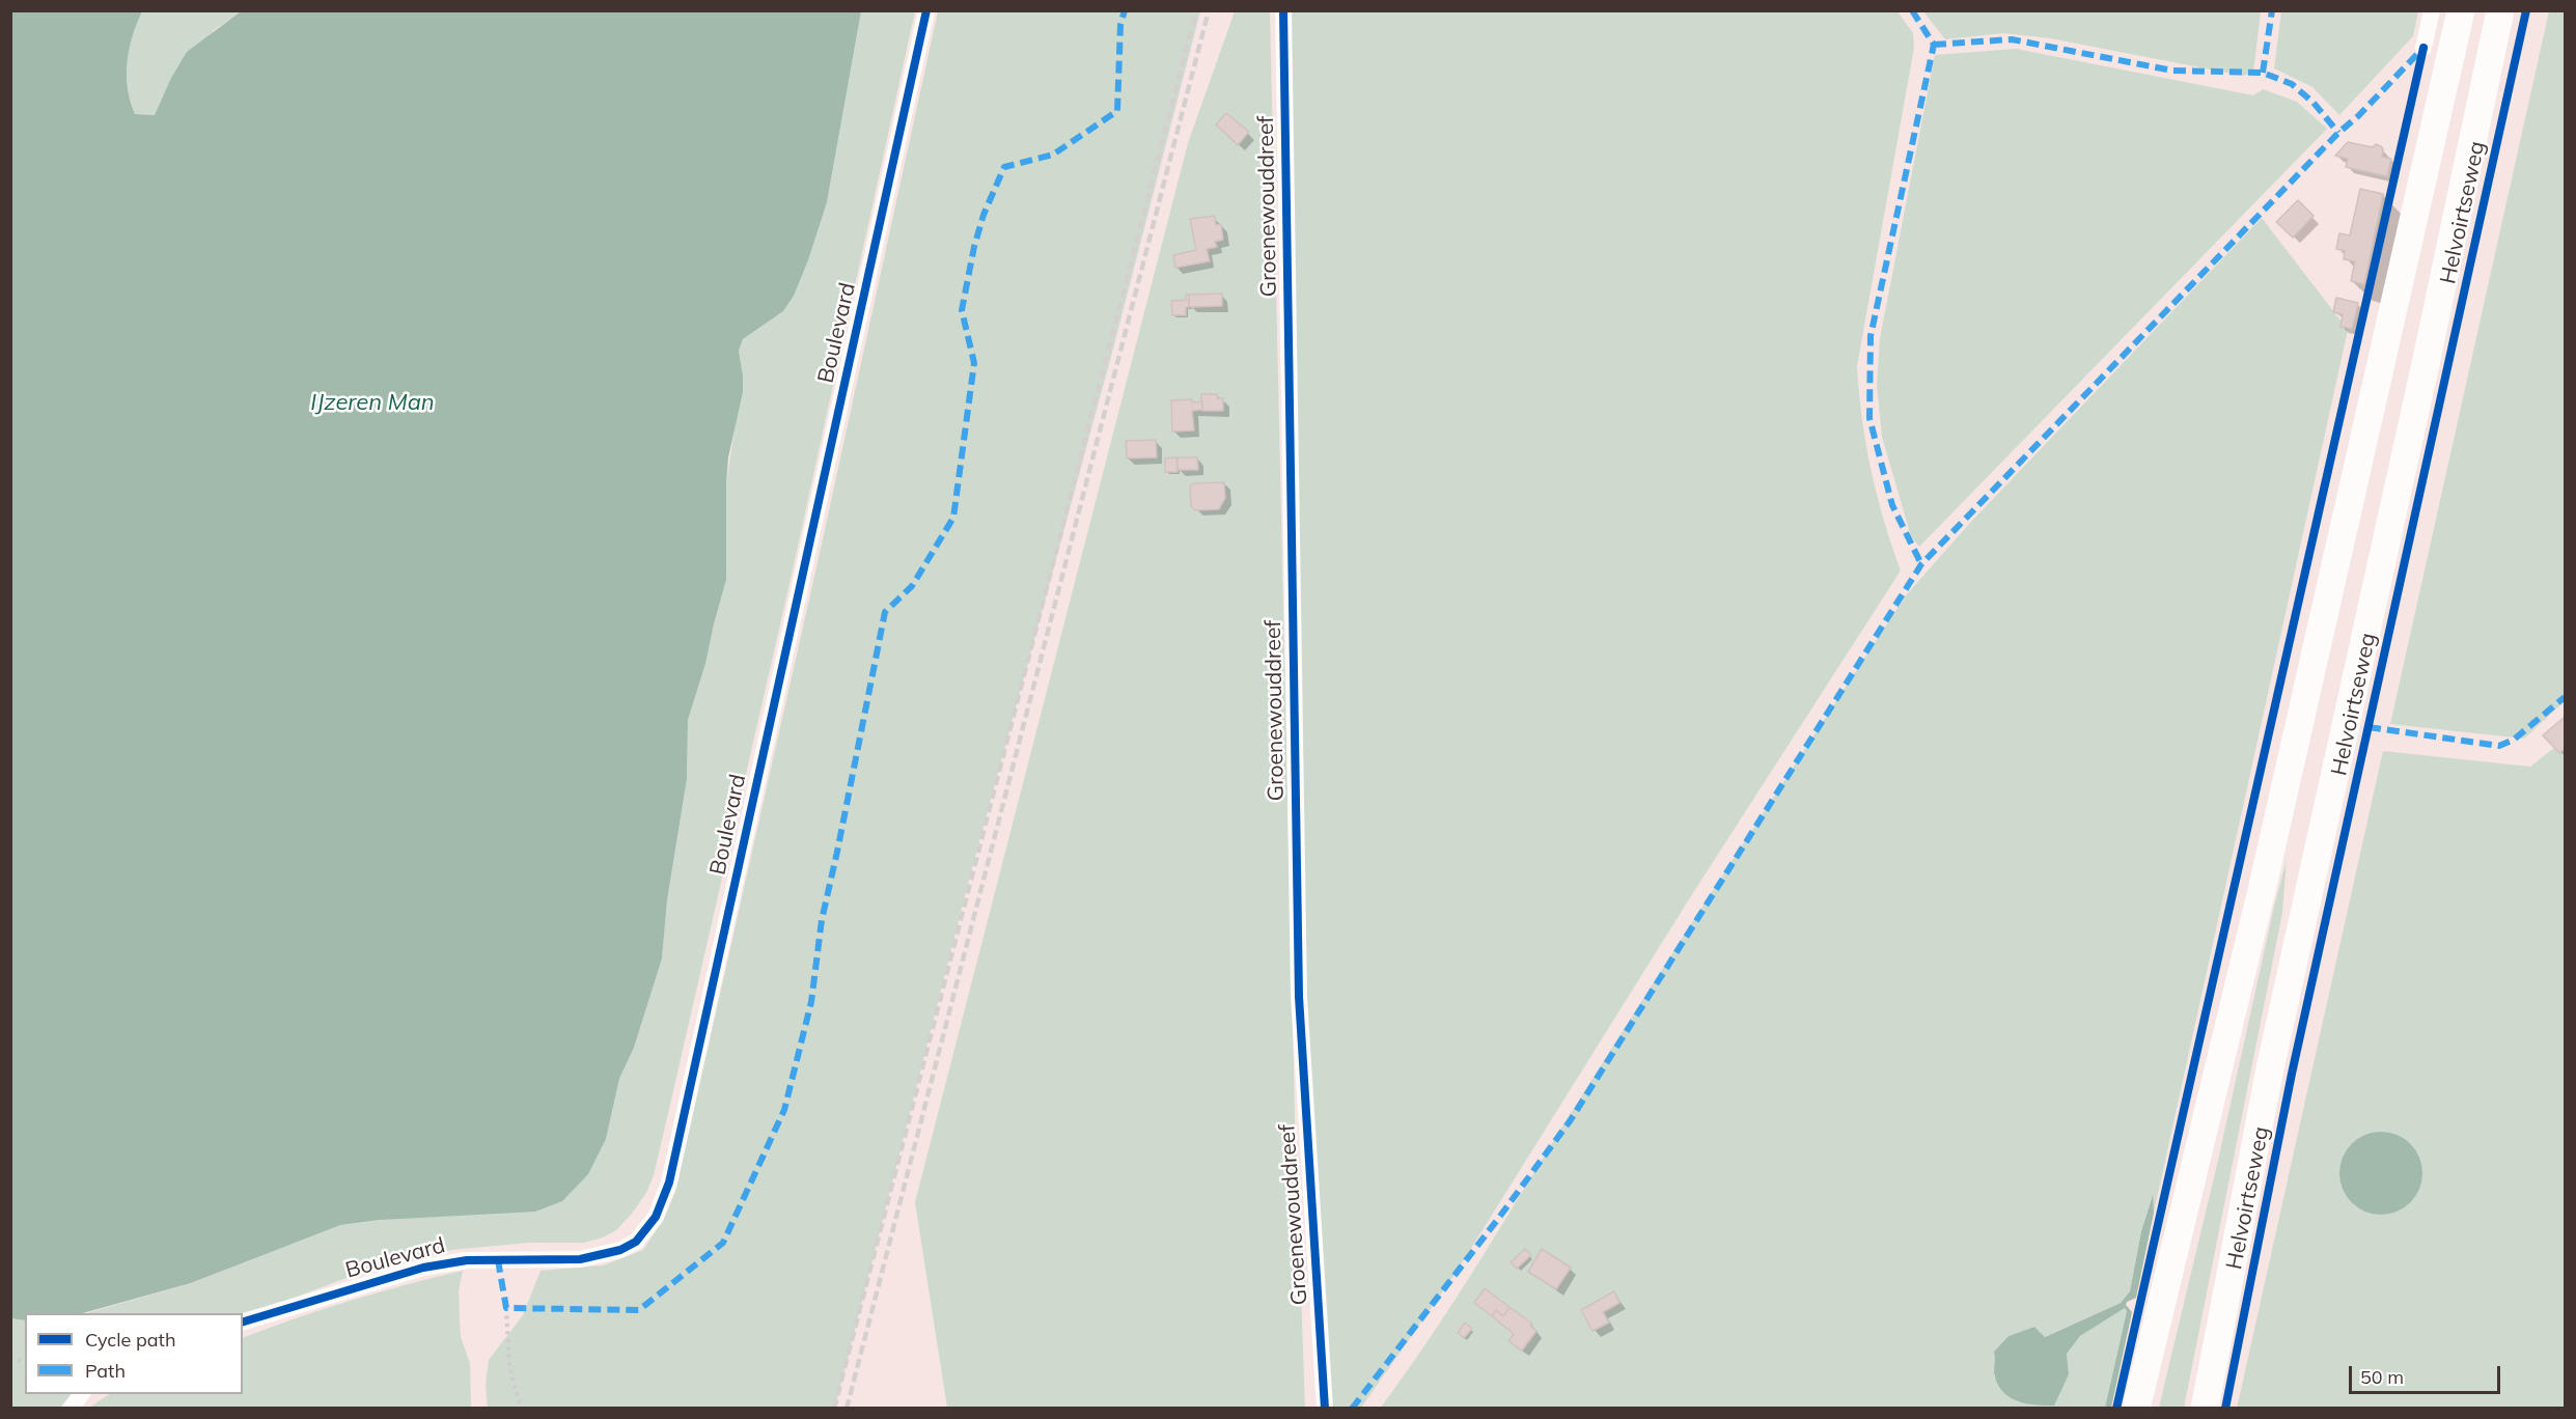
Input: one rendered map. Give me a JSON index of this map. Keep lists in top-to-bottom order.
{
  "streets": {
    "main road": ["Helvoirtseweg"],
    "street": ["Groenewouddreef", "Boulevard"]
  },
  "water": ["IJzeren Man"],
  "legend": ["Cycle path", "Path"],
  "scale_bar": "50 m"
}
